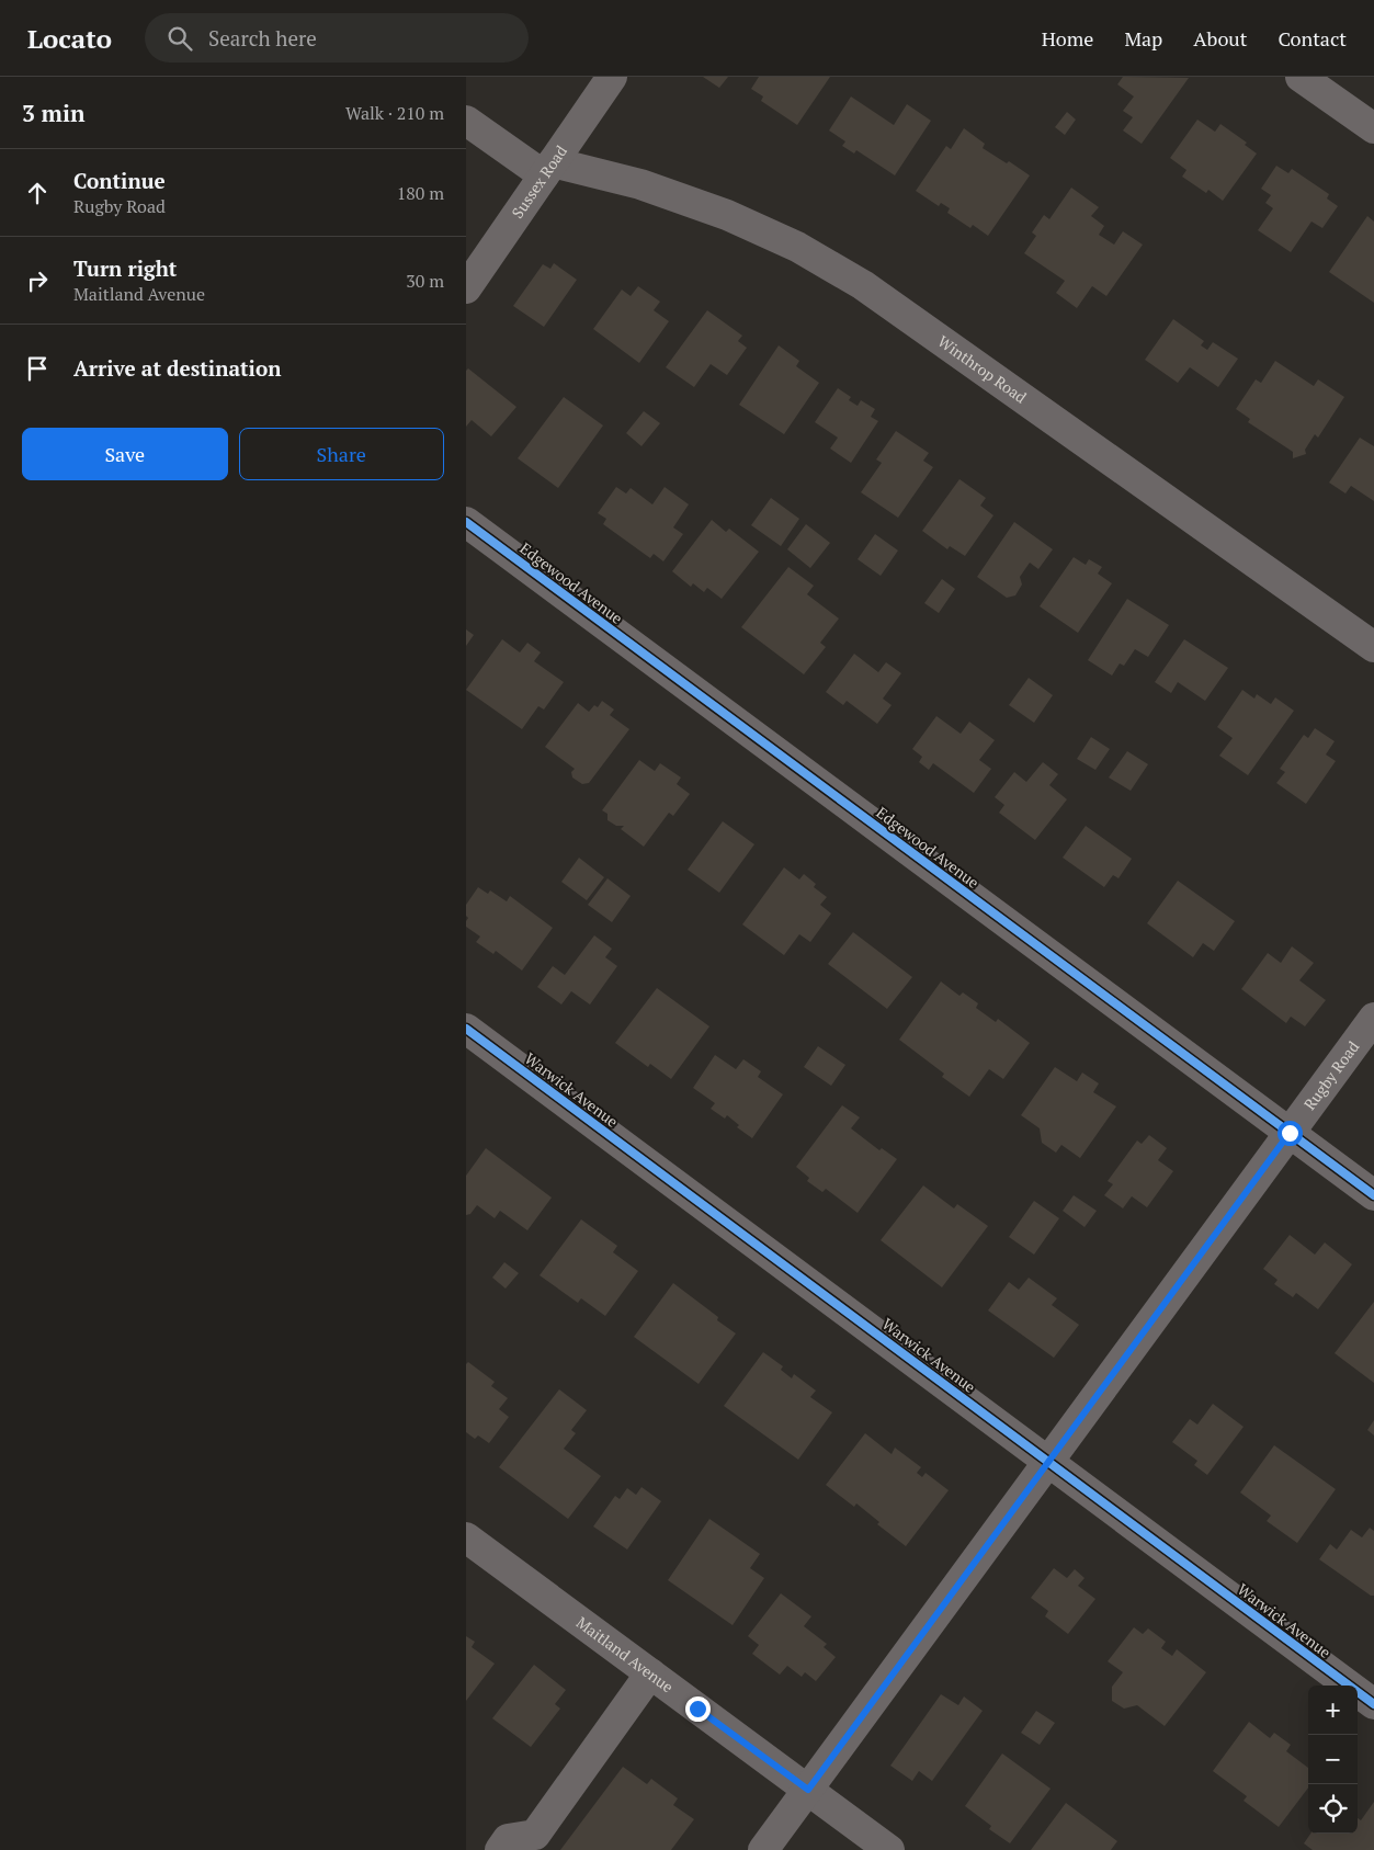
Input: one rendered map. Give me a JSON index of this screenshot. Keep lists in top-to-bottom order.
{
  "streets": {
    "street": [
      "Sussex Road",
      "Winthrop Road",
      "Edgewood Avenue",
      "Rugby Road",
      "Warwick Avenue",
      "Maitland Avenue"
    ]
  },
  "crossings": [
    ["Sussex Road", "Winthrop Road"],
    ["Edgewood Avenue", "Rugby Road"],
    ["Rugby Road", "Warwick Avenue"],
    ["Rugby Road", "Maitland Avenue"]
  ],
  "page": {
    "header": "Locato",
    "search": "Search here",
    "nav": [
      "Home",
      "Map",
      "About",
      "Contact"
    ],
    "heading": ["3 min", "Walk · 210 m"],
    "list": [
      ["Continue", "Rugby Road", "180 m"],
      ["Turn right", "Maitland Avenue", "30 m"],
      "Arrive at destination"
    ],
    "buttons": ["Save", "Share"],
    "map_buttons": ["+", "−"]
  }
}
